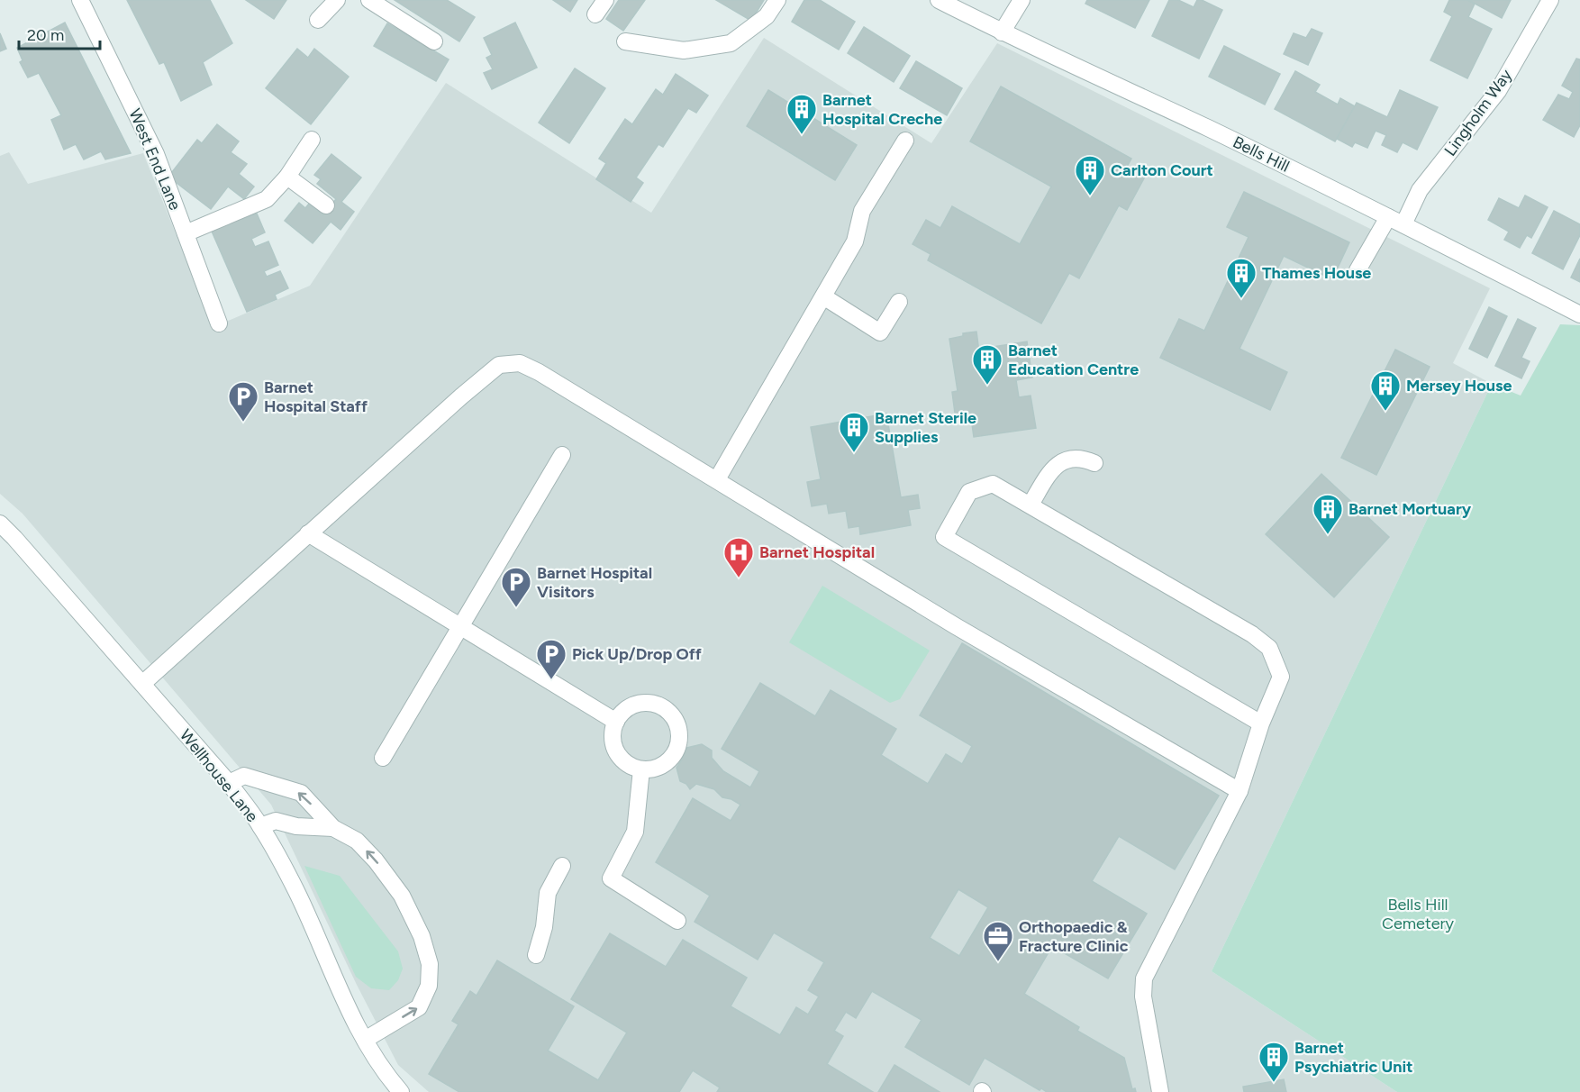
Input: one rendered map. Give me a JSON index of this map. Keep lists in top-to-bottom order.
{
  "streets": {
    "street": [
      "Lingholm Way",
      "Bells Hill",
      "West End Lane",
      "Wellhouse Lane"
    ]
  },
  "crossings": [
    ["Lingholm Way", "Bells Hill"]
  ],
  "parks": ["Bells Hill Cemetery"],
  "places": {
    "building": [
      "Barnet Hospital Creche",
      "Carlton Court",
      "Thames House",
      "Barnet Education Centre",
      "Mersey House",
      "Barnet Sterile Supplies",
      "Barnet Mortuary",
      "Barnet Psychiatric Unit"
    ],
    "parking": ["Barnet Hospital Staff", "Barnet Hospital Visitors", "Pick Up/Drop Off"],
    "hospital": ["Barnet Hospital"],
    "office": ["Orthopaedic & Fracture Clinic"]
  },
  "scale_bar": "20 m"
}
